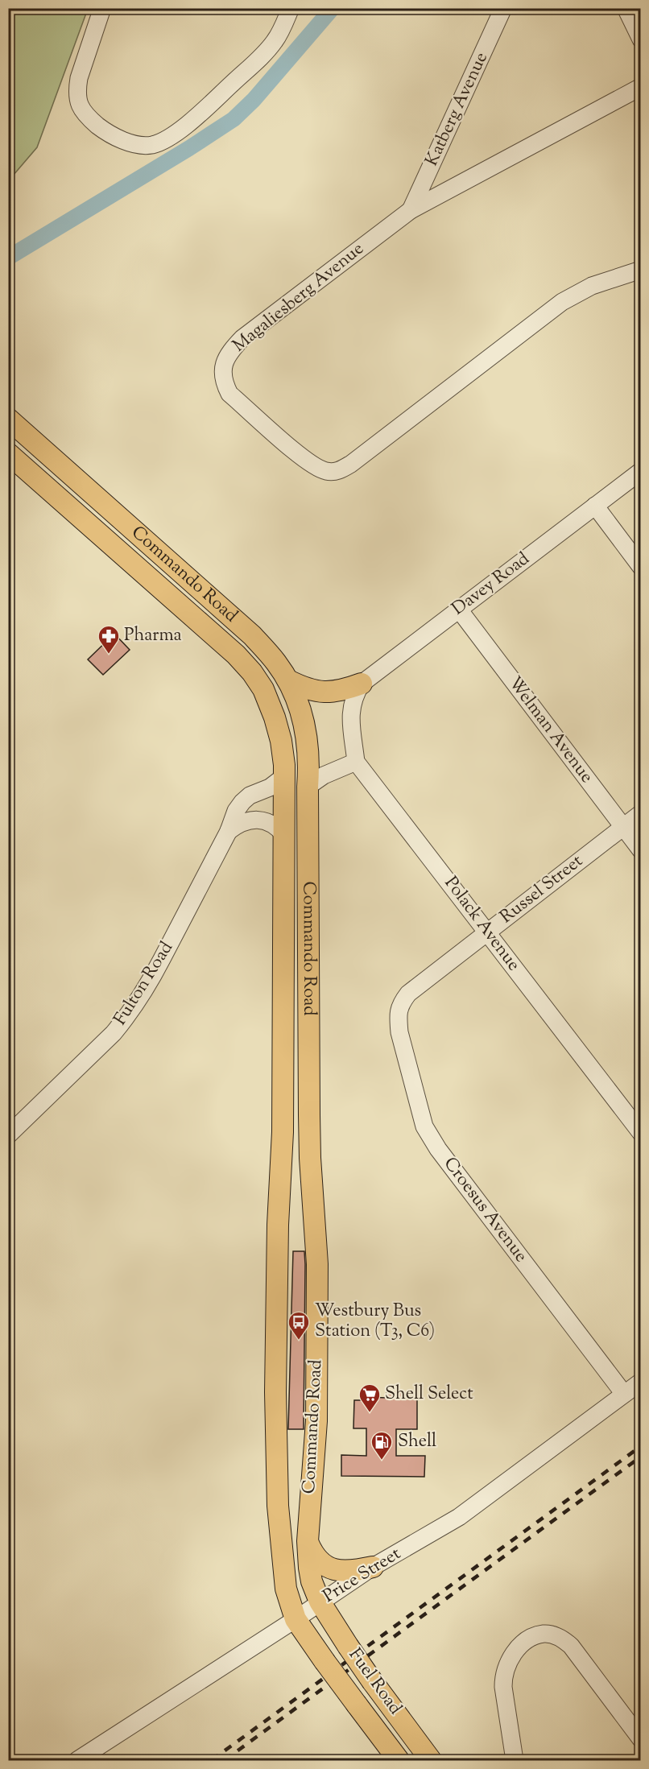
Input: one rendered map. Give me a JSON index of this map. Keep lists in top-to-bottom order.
{
  "streets": {
    "main road": ["Commando Road", "Fuel Road"],
    "street": [
      "Katberg Avenue",
      "Magaliesberg Avenue",
      "Davey Road",
      "Welman Avenue",
      "Russel Street",
      "Polack Avenue",
      "Fulton Road",
      "Croesus Avenue",
      "Price Street"
    ]
  },
  "crossings": [
    ["Katberg Avenue", "Magaliesberg Avenue"],
    ["Commando Road", "Fulton Road"],
    ["Commando Road", "Price Street"],
    ["Commando Road", "Fuel Road"],
    ["Davey Road", "Welman Avenue"],
    ["Davey Road", "Polack Avenue"],
    ["Welman Avenue", "Russel Street"],
    ["Russel Street", "Polack Avenue"],
    ["Russel Street", "Croesus Avenue"],
    ["Croesus Avenue", "Price Street"],
    ["Price Street", "Fuel Road"]
  ],
  "places": {
    "pharmacy": ["Pharma"],
    "bus stop": ["Westbury Bus Station (T3, C6)"],
    "supermarket": ["Shell Select"],
    "fuel station": ["Shell"]
  }
}
